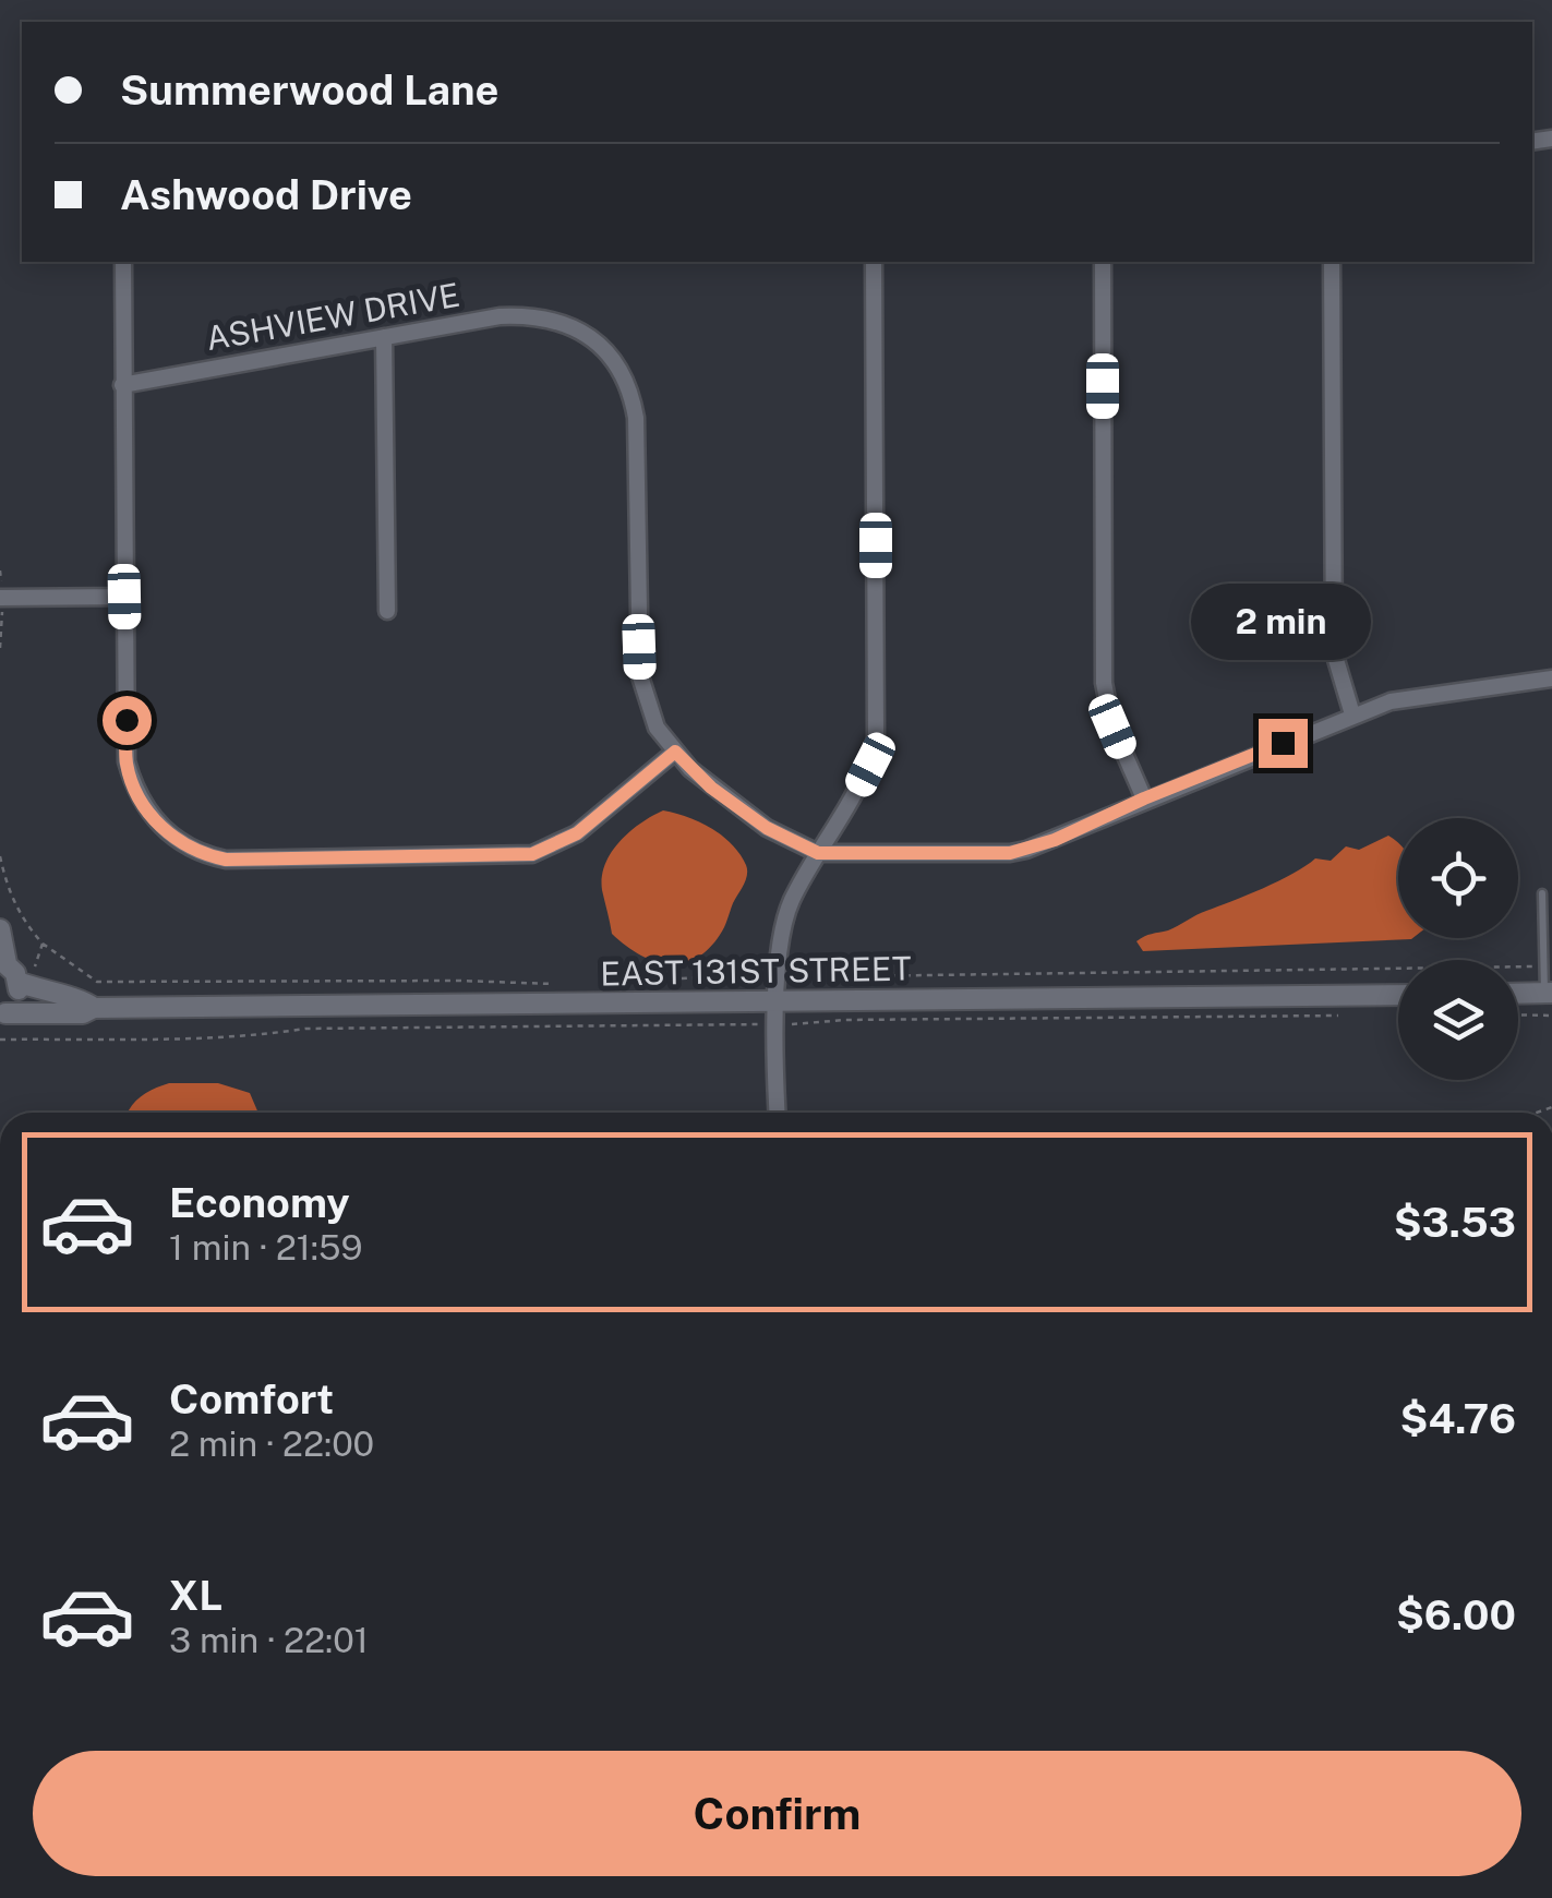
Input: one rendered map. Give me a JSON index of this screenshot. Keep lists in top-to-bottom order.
{
  "streets": {
    "street": ["ASHVIEW DRIVE", "EAST 131ST STREET"]
  },
  "page": {
    "banner": ["Summerwood Lane", "Ashwood Drive"],
    "bubble": "2 min",
    "list": [
      {
        "name": "Economy",
        "note": "1 min · 21:59",
        "value": "$3.53"
      },
      {
        "name": "Comfort",
        "note": "2 min · 22:00",
        "value": "$4.76"
      },
      {
        "name": "XL",
        "note": "3 min · 22:01",
        "value": "$6.00"
      }
    ],
    "buttons": "Confirm"
  }
}
